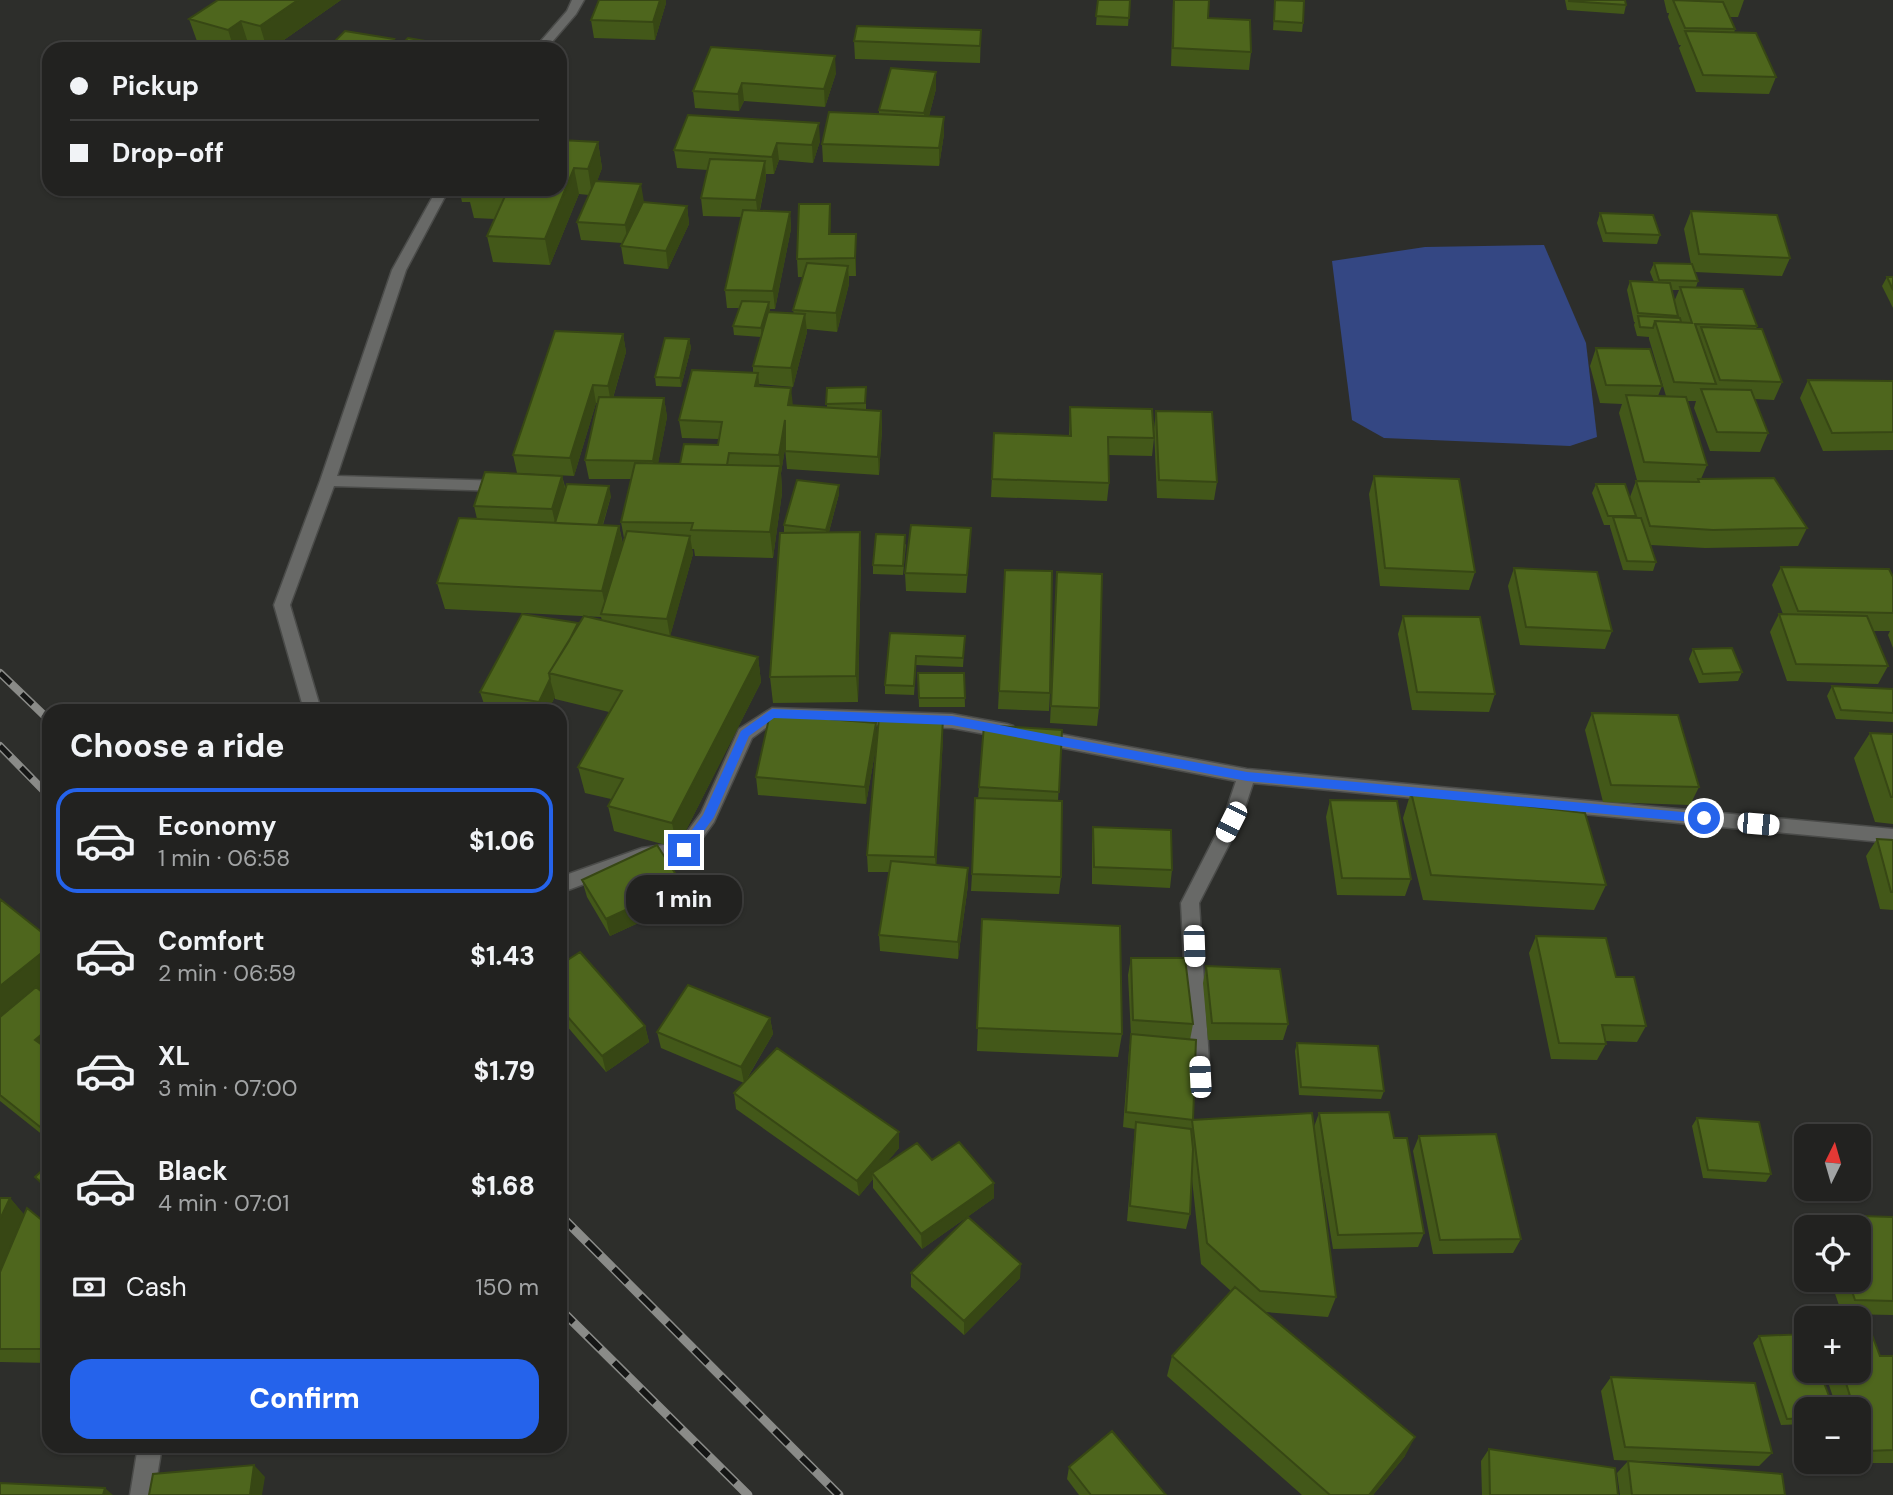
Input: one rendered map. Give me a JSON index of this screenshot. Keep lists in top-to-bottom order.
{
  "north": "top",
  "page": {
    "banner": ["Pickup", "Drop-off"],
    "heading": "Choose a ride",
    "list": [
      {
        "name": "Economy",
        "note": "1 min · 06:58",
        "value": "$1.06"
      },
      {
        "name": "Comfort",
        "note": "2 min · 06:59",
        "value": "$1.43"
      },
      {
        "name": "XL",
        "note": "3 min · 07:00",
        "value": "$1.79"
      },
      {
        "name": "Black",
        "note": "4 min · 07:01",
        "value": "$1.68"
      }
    ],
    "bubble": "1 min",
    "map_buttons": ["+", "−"],
    "pay": ["Cash", "150 m"],
    "buttons": "Confirm"
  }
}
